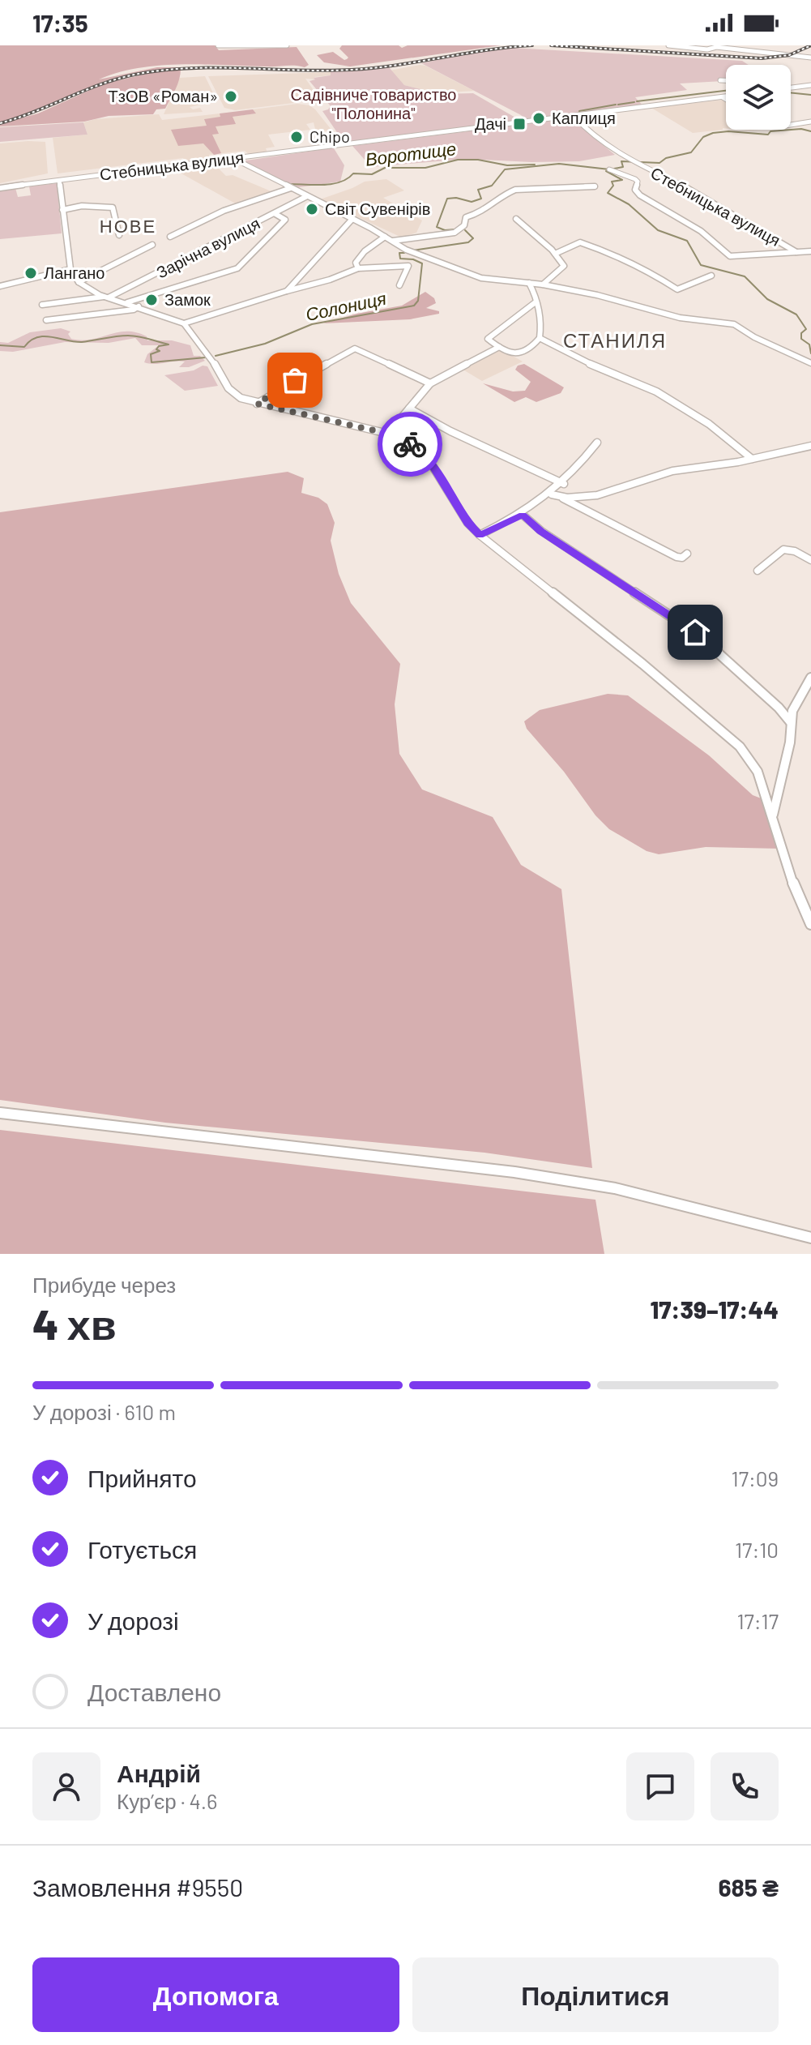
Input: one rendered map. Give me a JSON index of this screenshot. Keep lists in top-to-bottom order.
{
  "streets": {
    "street": ["Стебницька вулиця", "Зарічна вулиця"]
  },
  "districts": ["НОВЕ", "СТАНИЛЯ"],
  "water": ["Воротище", "Солониця"],
  "parks": ["Садівниче товариство \"Полонина\""],
  "places": {
    "other": [
      "ТзОВ «Роман»",
      "Каплиця",
      "Chipo",
      "Світ Сувенірів",
      "Лангано",
      "Замок"
    ],
    "transit": ["Дачі"]
  },
  "page": {
    "status": "17:35",
    "heading": ["4 хв", "Прибуде через", "17:39–17:44"],
    "panel": [
      "Андрій",
      "Кур’єр · 4.6",
      "Замовлення #9550",
      "685 ₴"
    ],
    "bar": "У дорозі · 610 m",
    "list": [
      ["Прийнято", "17:09"],
      ["Готується", "17:10"],
      ["У дорозі", "17:17"],
      "Доставлено"
    ],
    "buttons": ["Допомога", "Поділитися"]
  }
}
